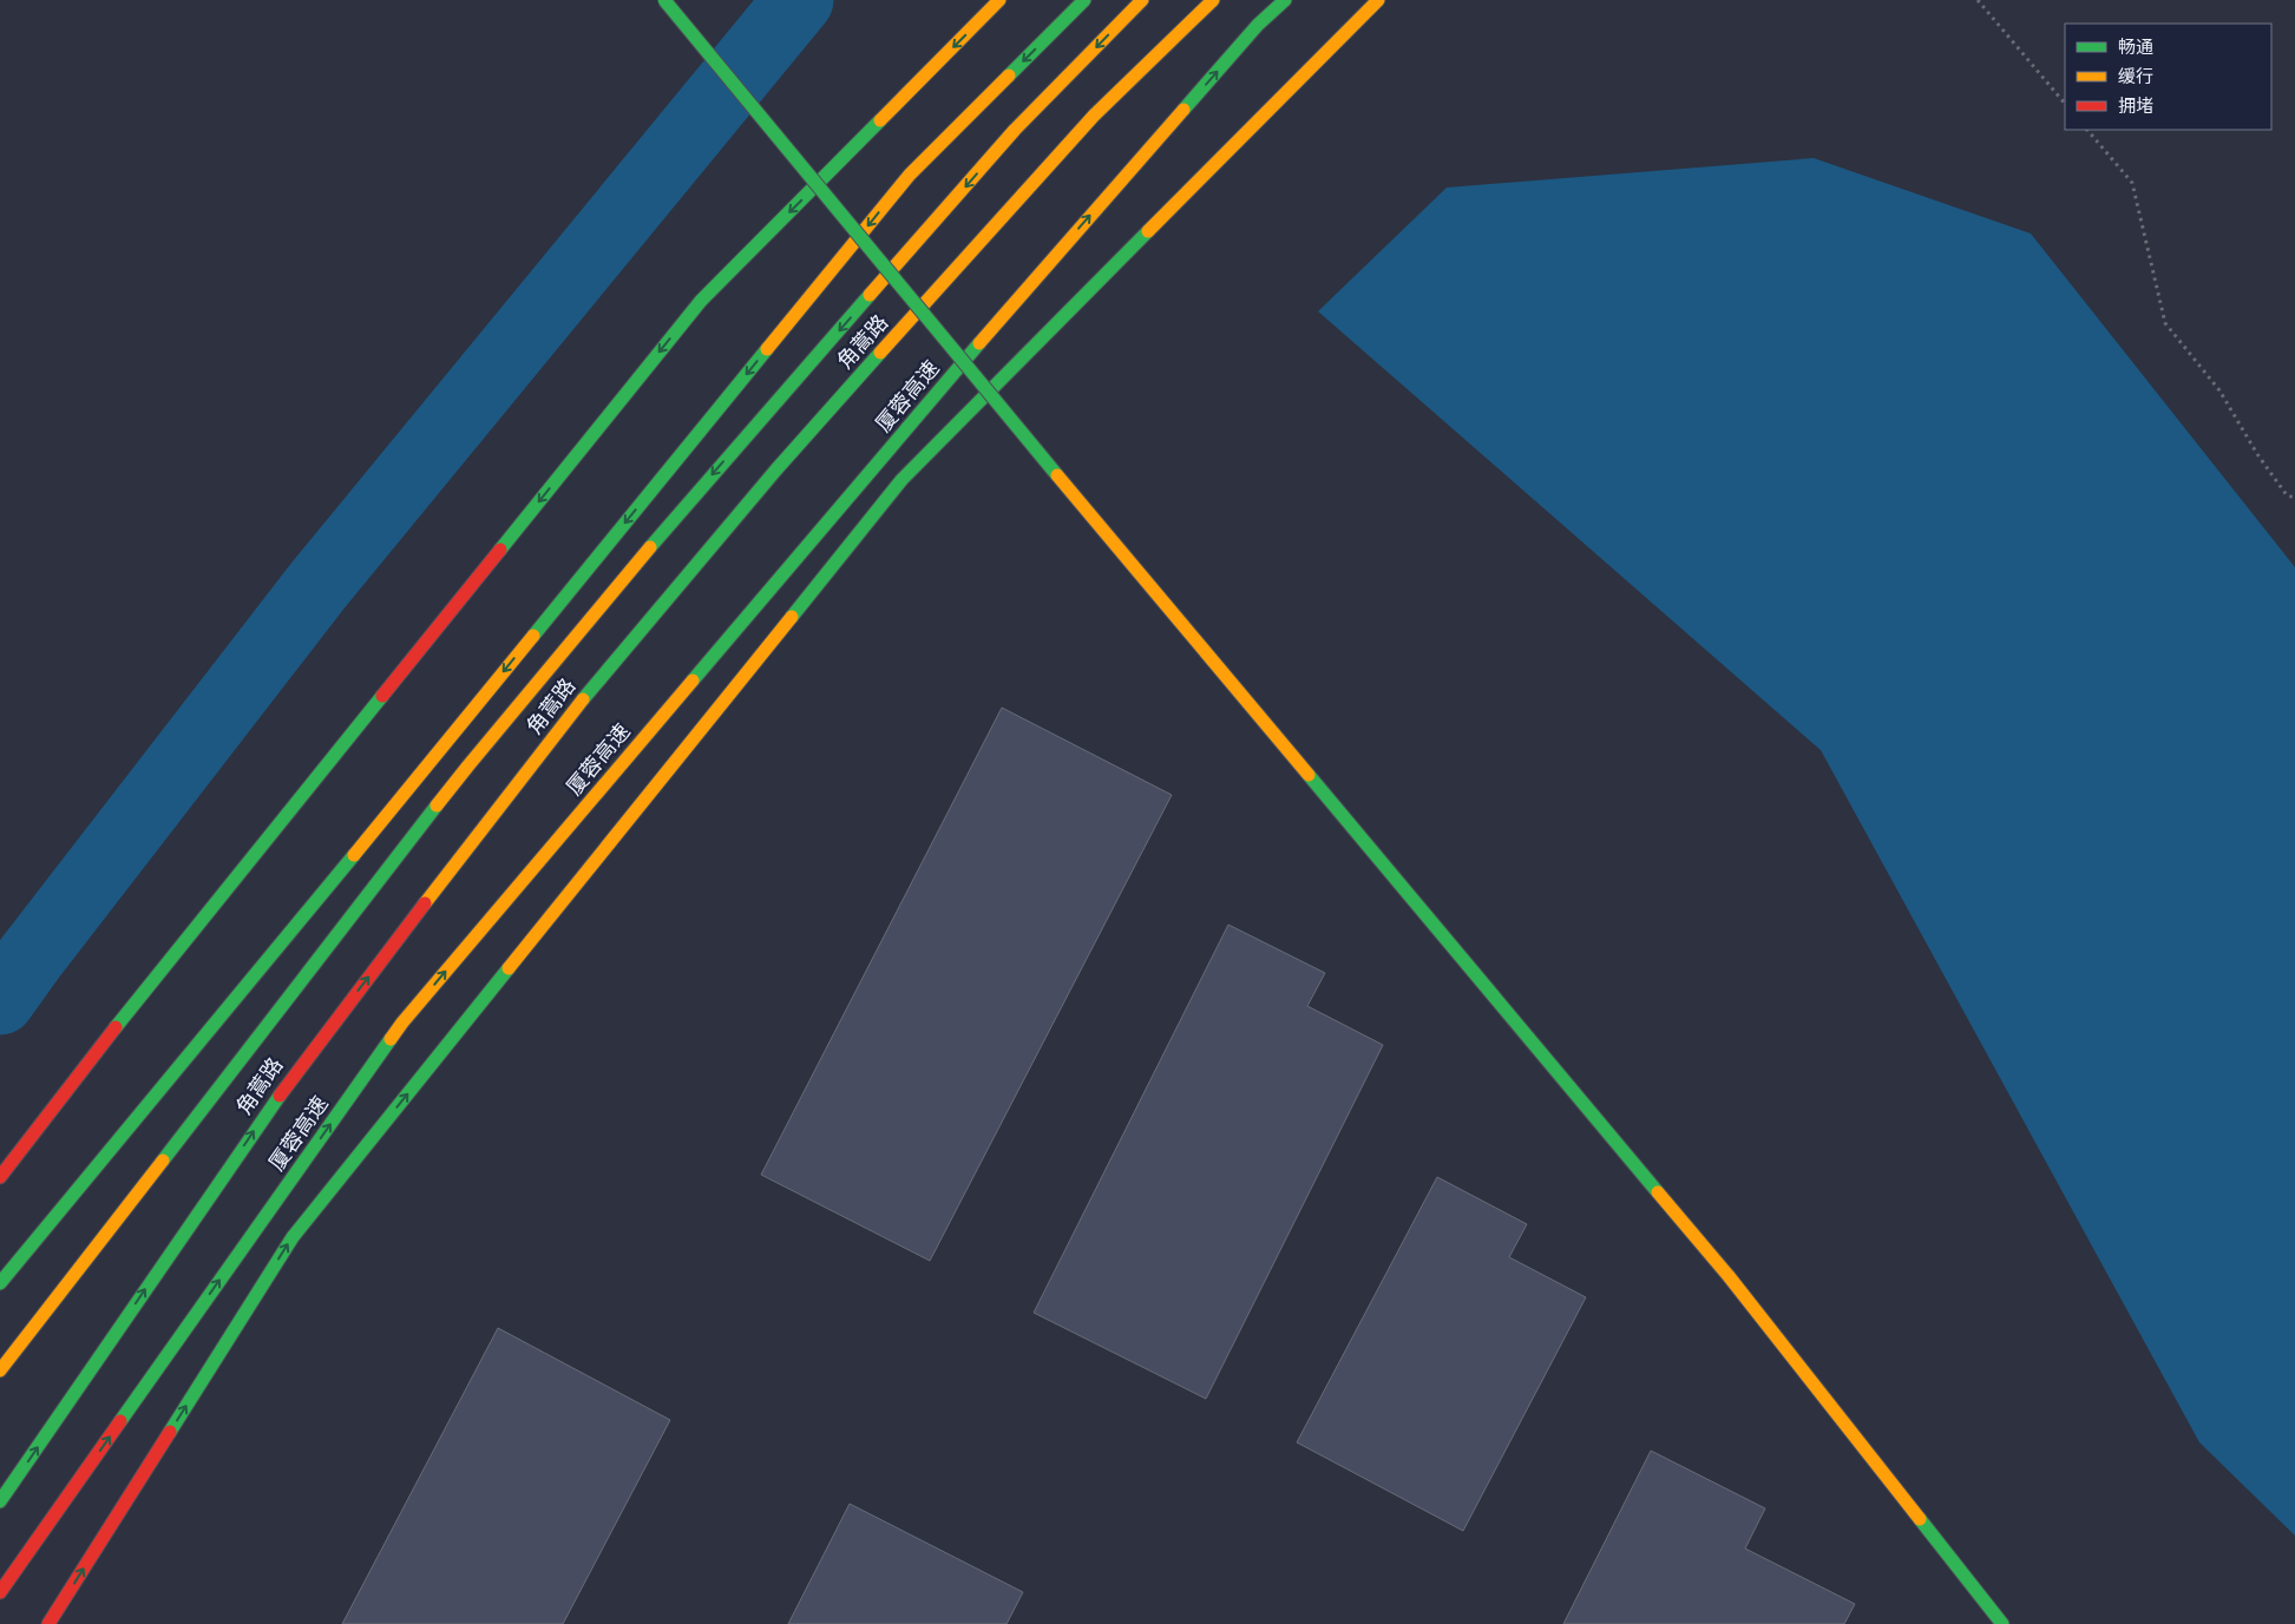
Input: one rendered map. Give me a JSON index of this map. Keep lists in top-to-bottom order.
{
  "streets": {
    "main road": ["角蒿路", "厦蓉高速"]
  },
  "legend": ["畅通", "缓行", "拥堵"]
}
